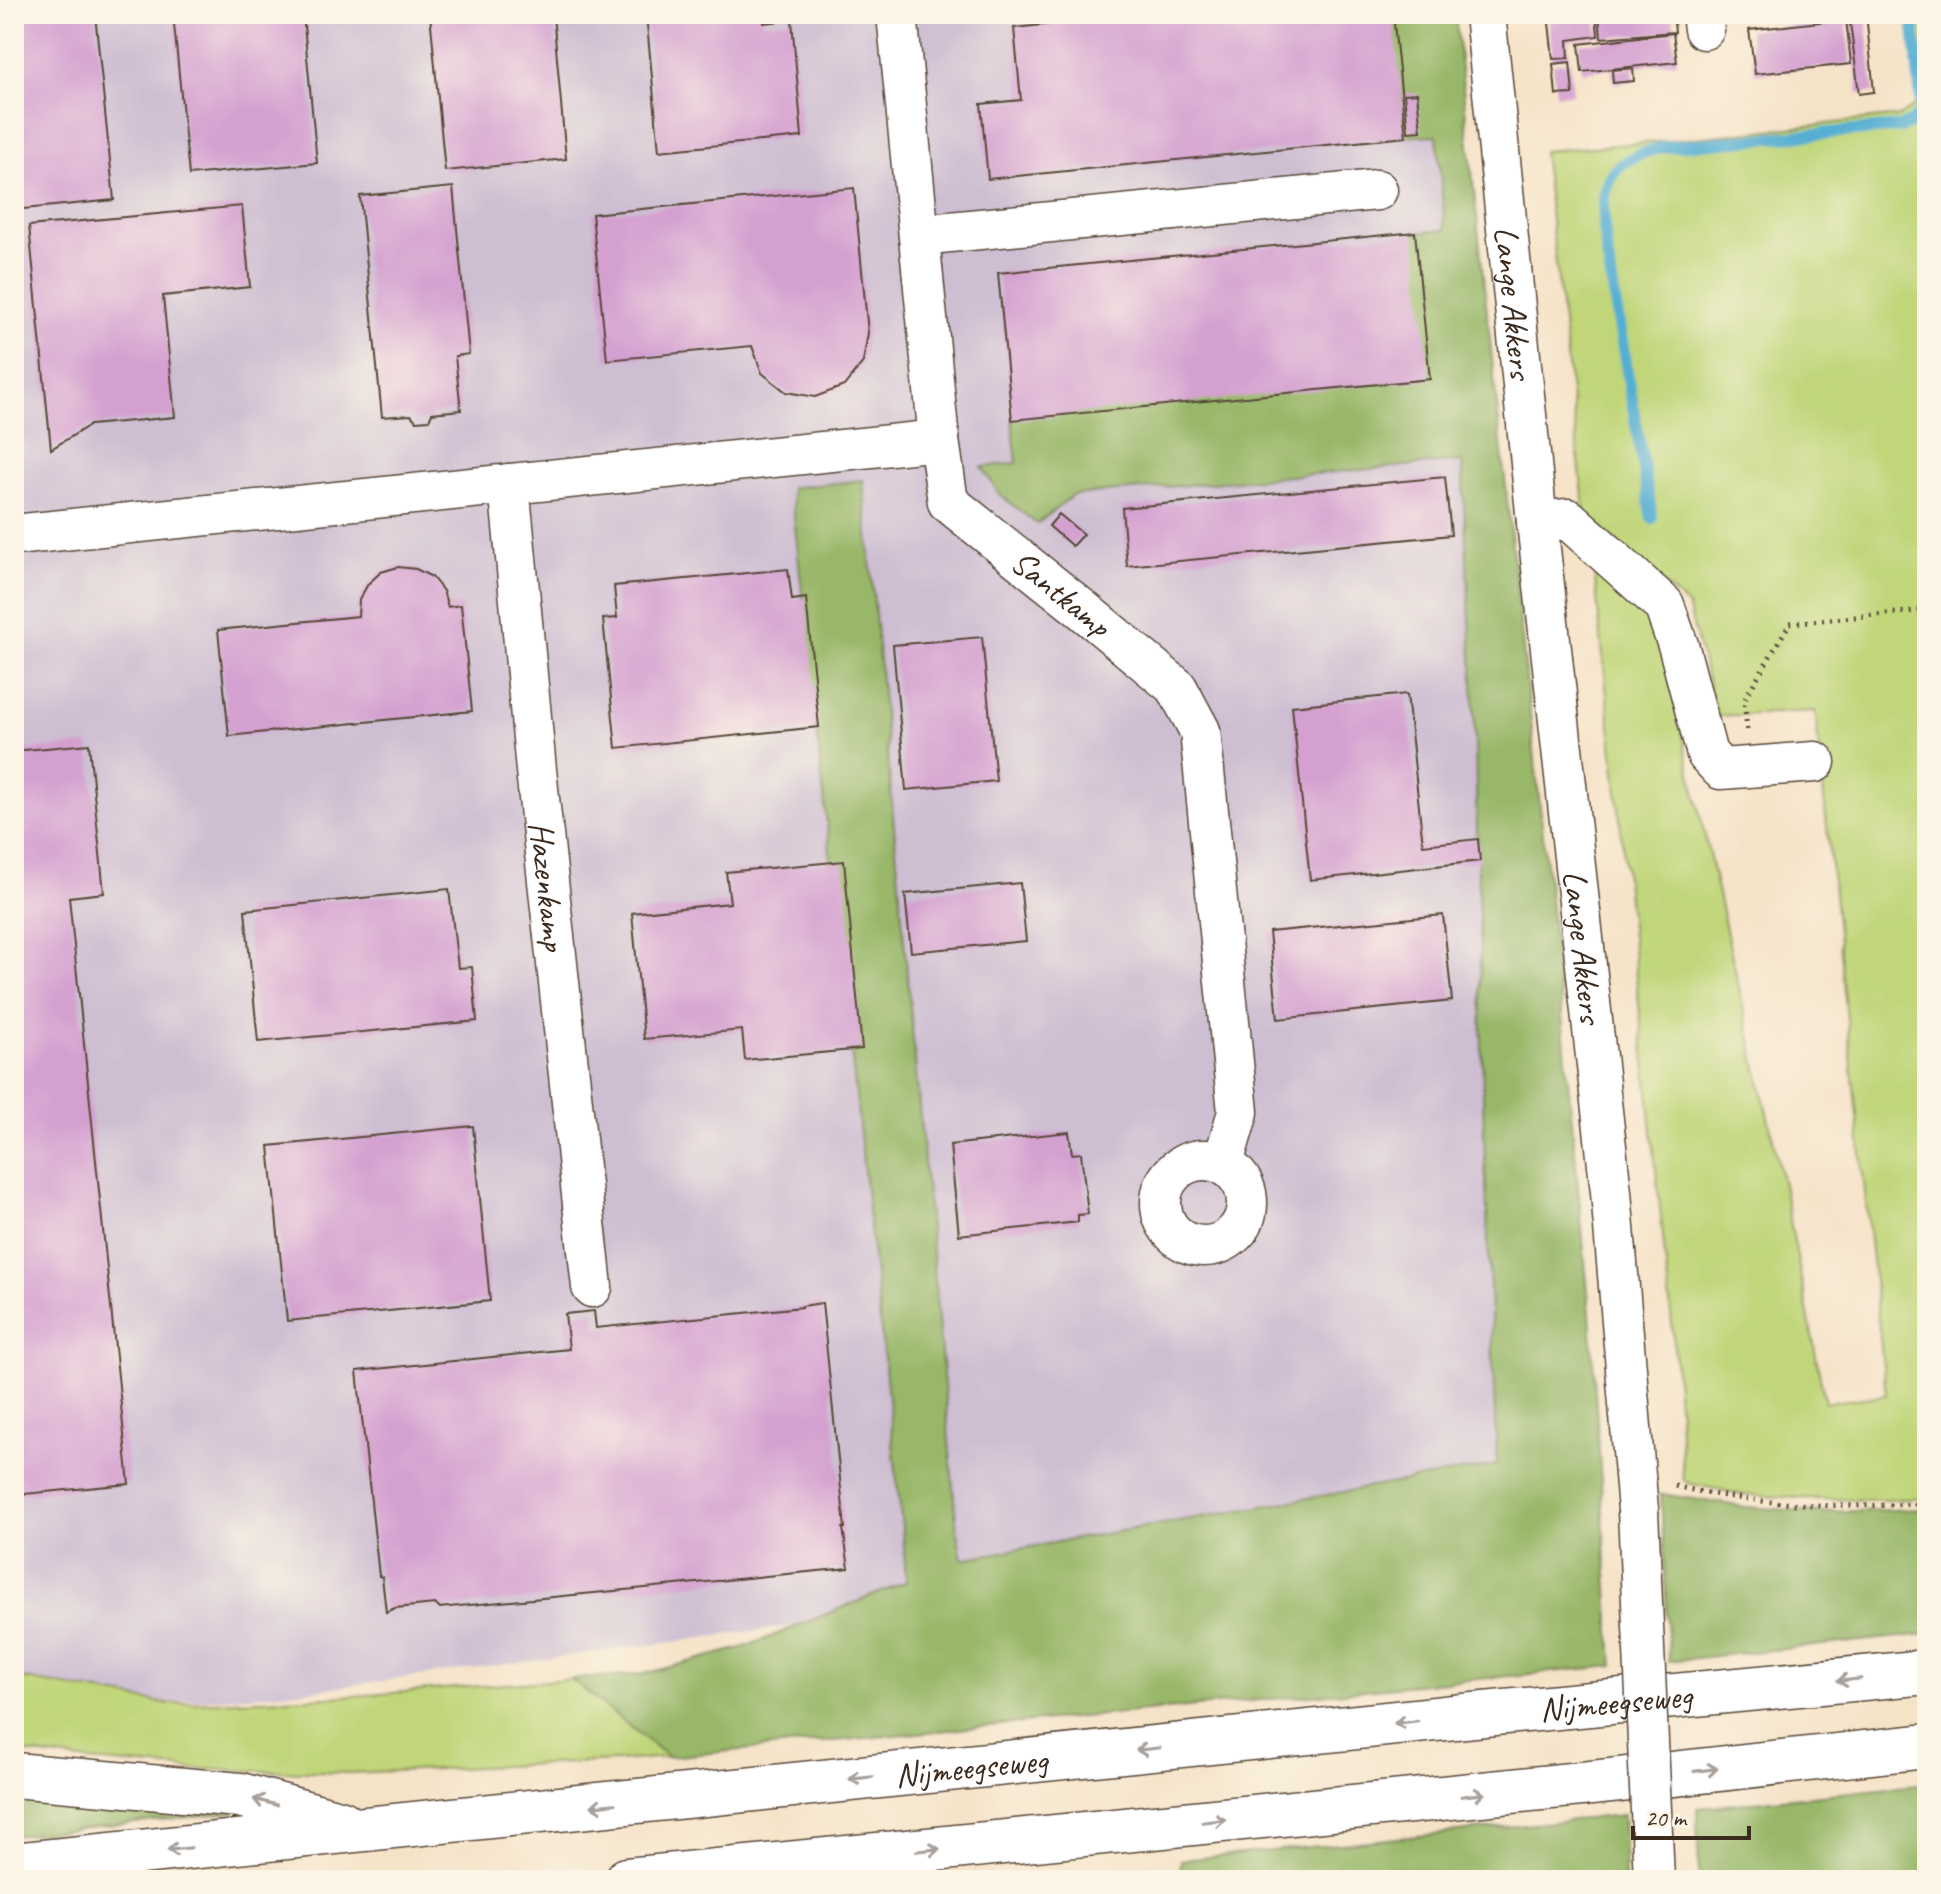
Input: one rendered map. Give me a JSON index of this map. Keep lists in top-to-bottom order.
{
  "streets": {
    "highway": ["Nijmeegseweg"],
    "street": ["Lange Akkers", "Santkamp", "Hazenkamp"]
  },
  "scale_bar": "20 m"
}
